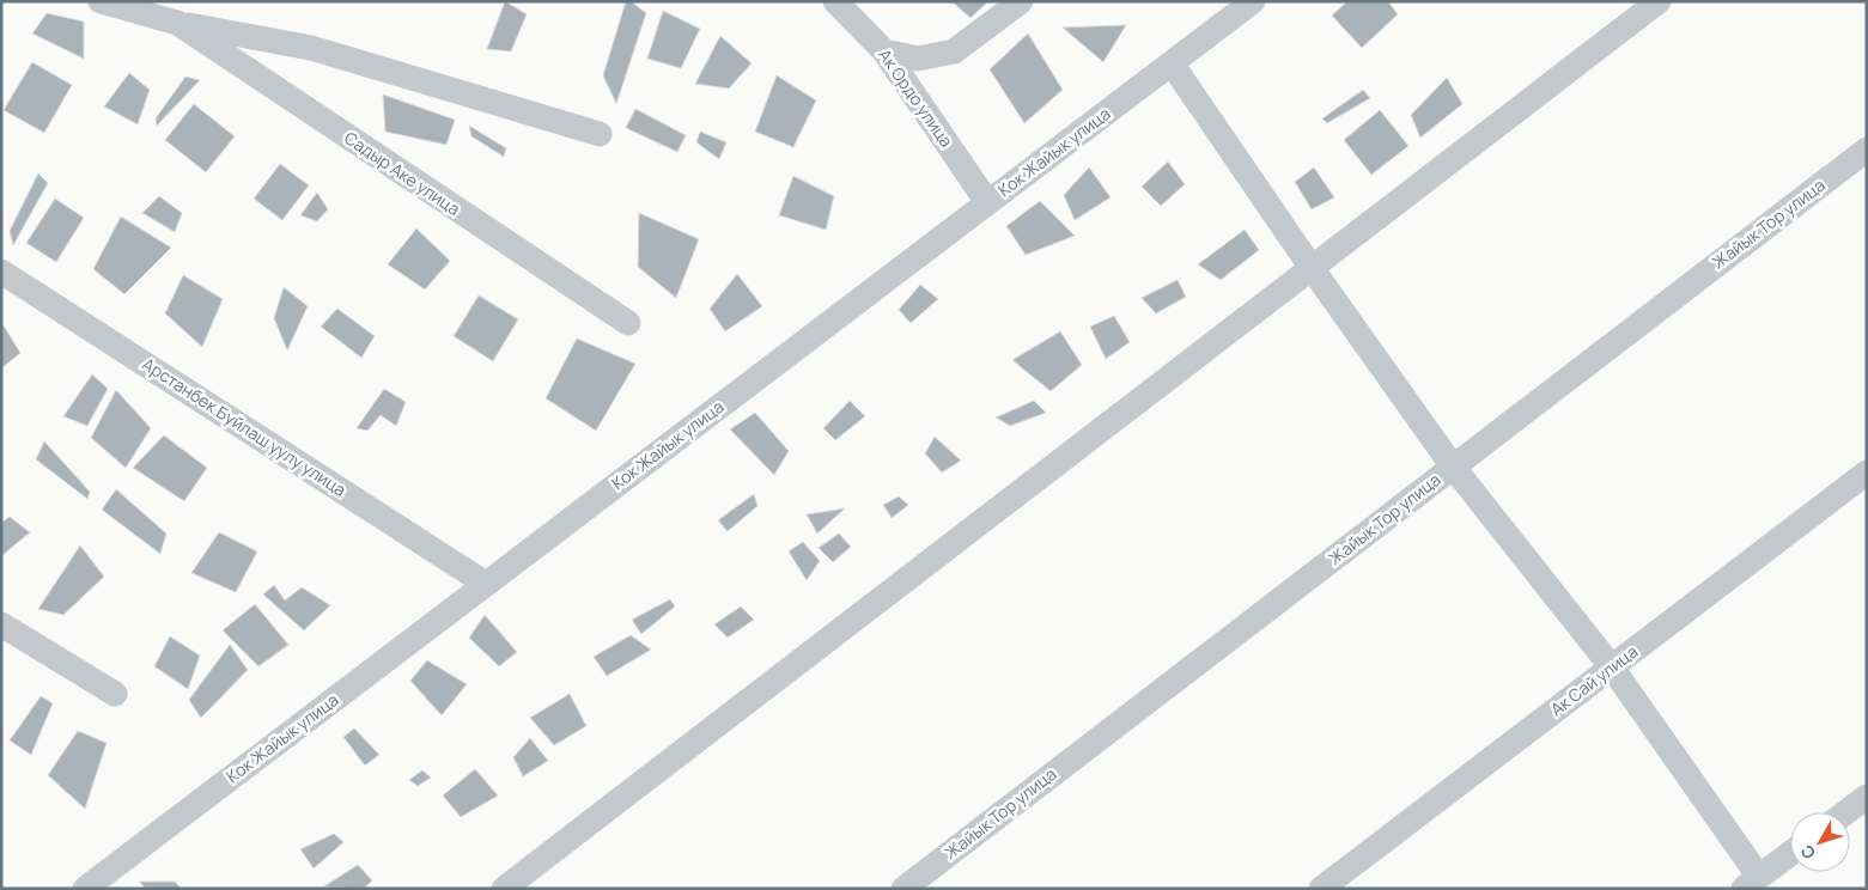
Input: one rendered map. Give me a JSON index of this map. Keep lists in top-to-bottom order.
{
  "streets": {
    "street": [
      "Ак Ордо улица",
      "Кок Жайык улица",
      "Садыр Аке улица",
      "Жайык Тор улица",
      "Арстанбек Буйлаш уулу улица",
      "Ак Сай улица"
    ]
  },
  "crossings": [
    ["Ак Ордо улица", "Кок Жайык улица"],
    ["Кок Жайык улица", "Арстанбек Буйлаш уулу улица"]
  ],
  "north": "bottom left"
}
